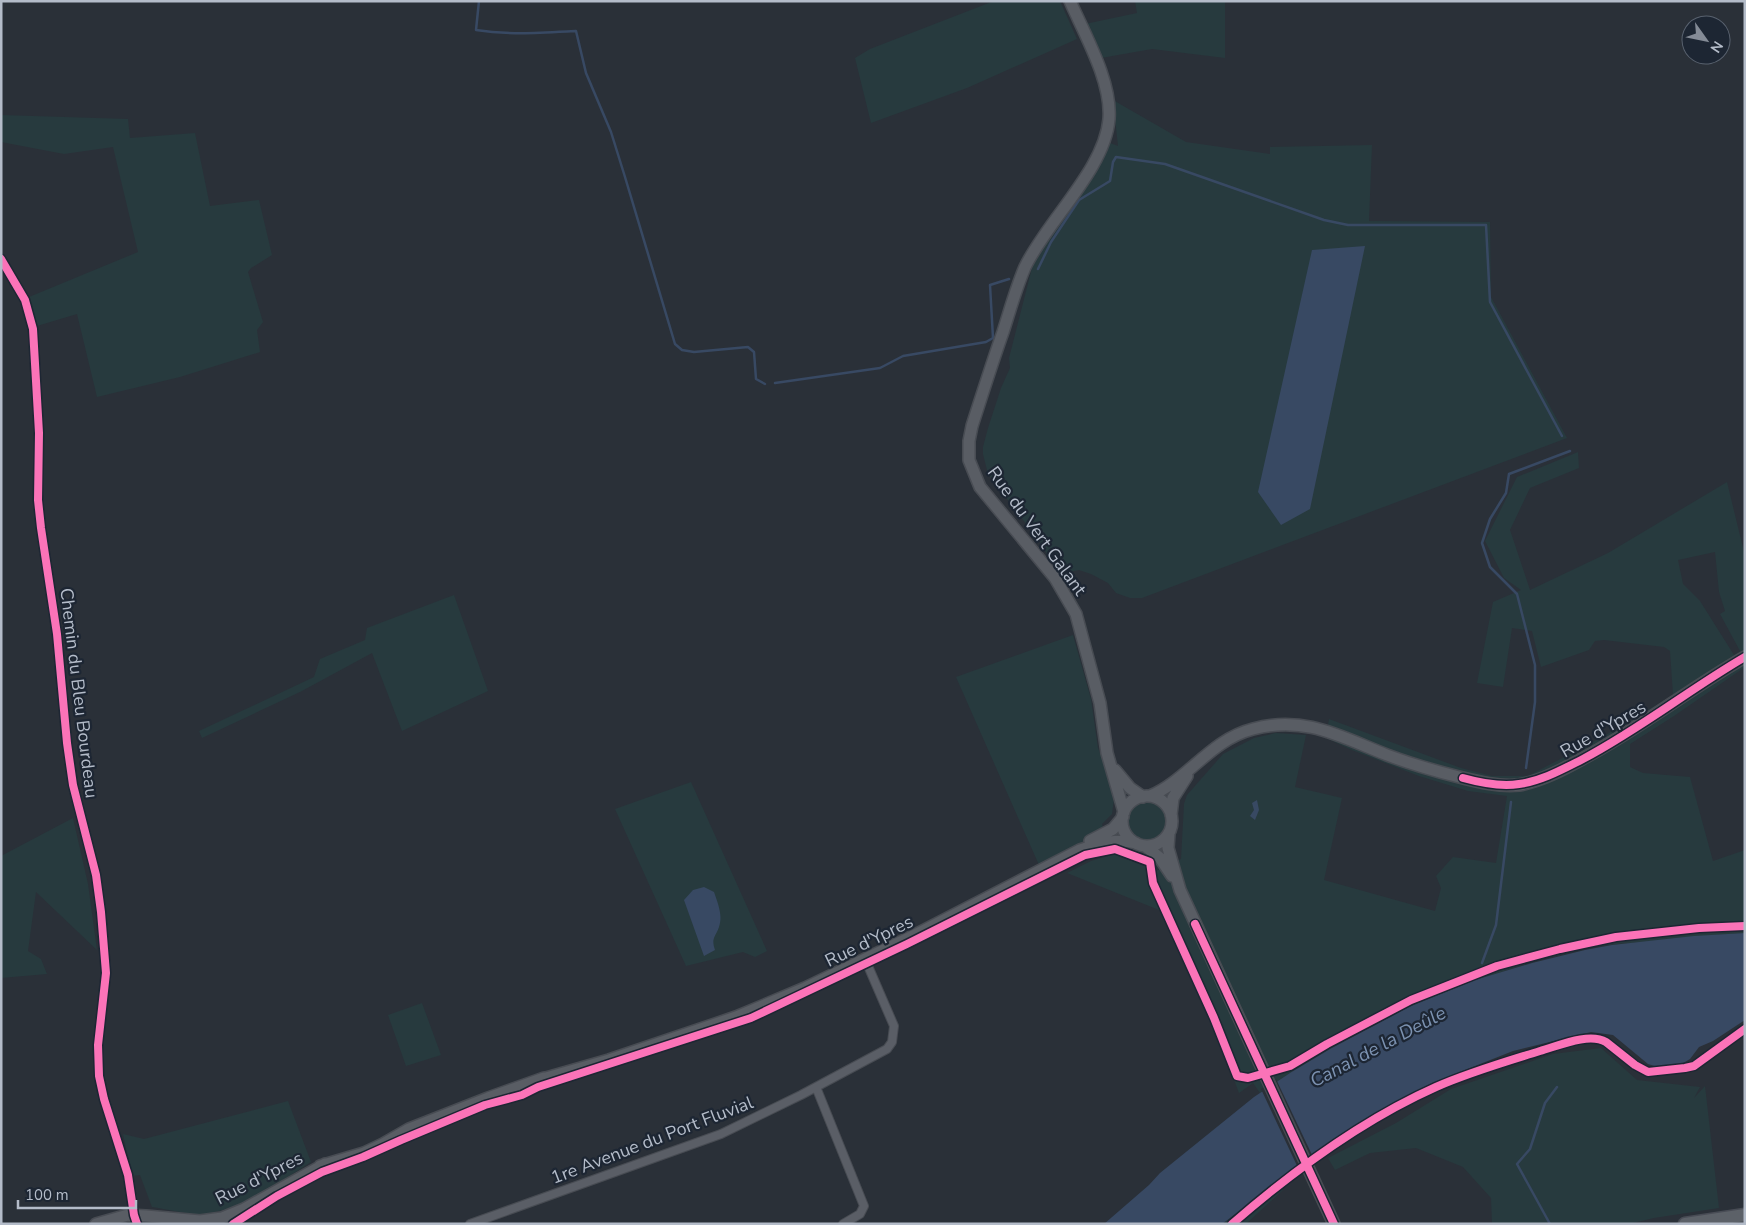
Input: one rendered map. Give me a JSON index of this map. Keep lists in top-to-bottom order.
{
  "streets": {
    "main road": ["Rue du Vert Galant", "Rue d'Ypres"],
    "street": ["Chemin du Bleu Bourdeau", "1re Avenue du Port Fluvial"]
  },
  "crossings": [
    ["Rue du Vert Galant", "Rue d'Ypres"],
    ["Chemin du Bleu Bourdeau", "Rue d'Ypres"],
    ["Rue d'Ypres", "1re Avenue du Port Fluvial"]
  ],
  "water": ["Canal de la Deûle"],
  "scale_bar": "100 m",
  "north": "bottom right"
}
